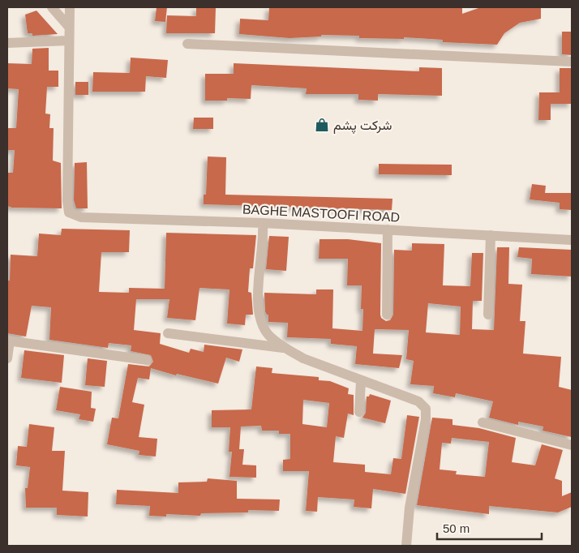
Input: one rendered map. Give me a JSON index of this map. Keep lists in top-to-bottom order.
{
  "streets": {
    "street": ["BAGHE MASTOOFI ROAD"]
  },
  "places": {
    "shop": ["شرکت پشم"]
  },
  "scale_bar": "50 m"
}
